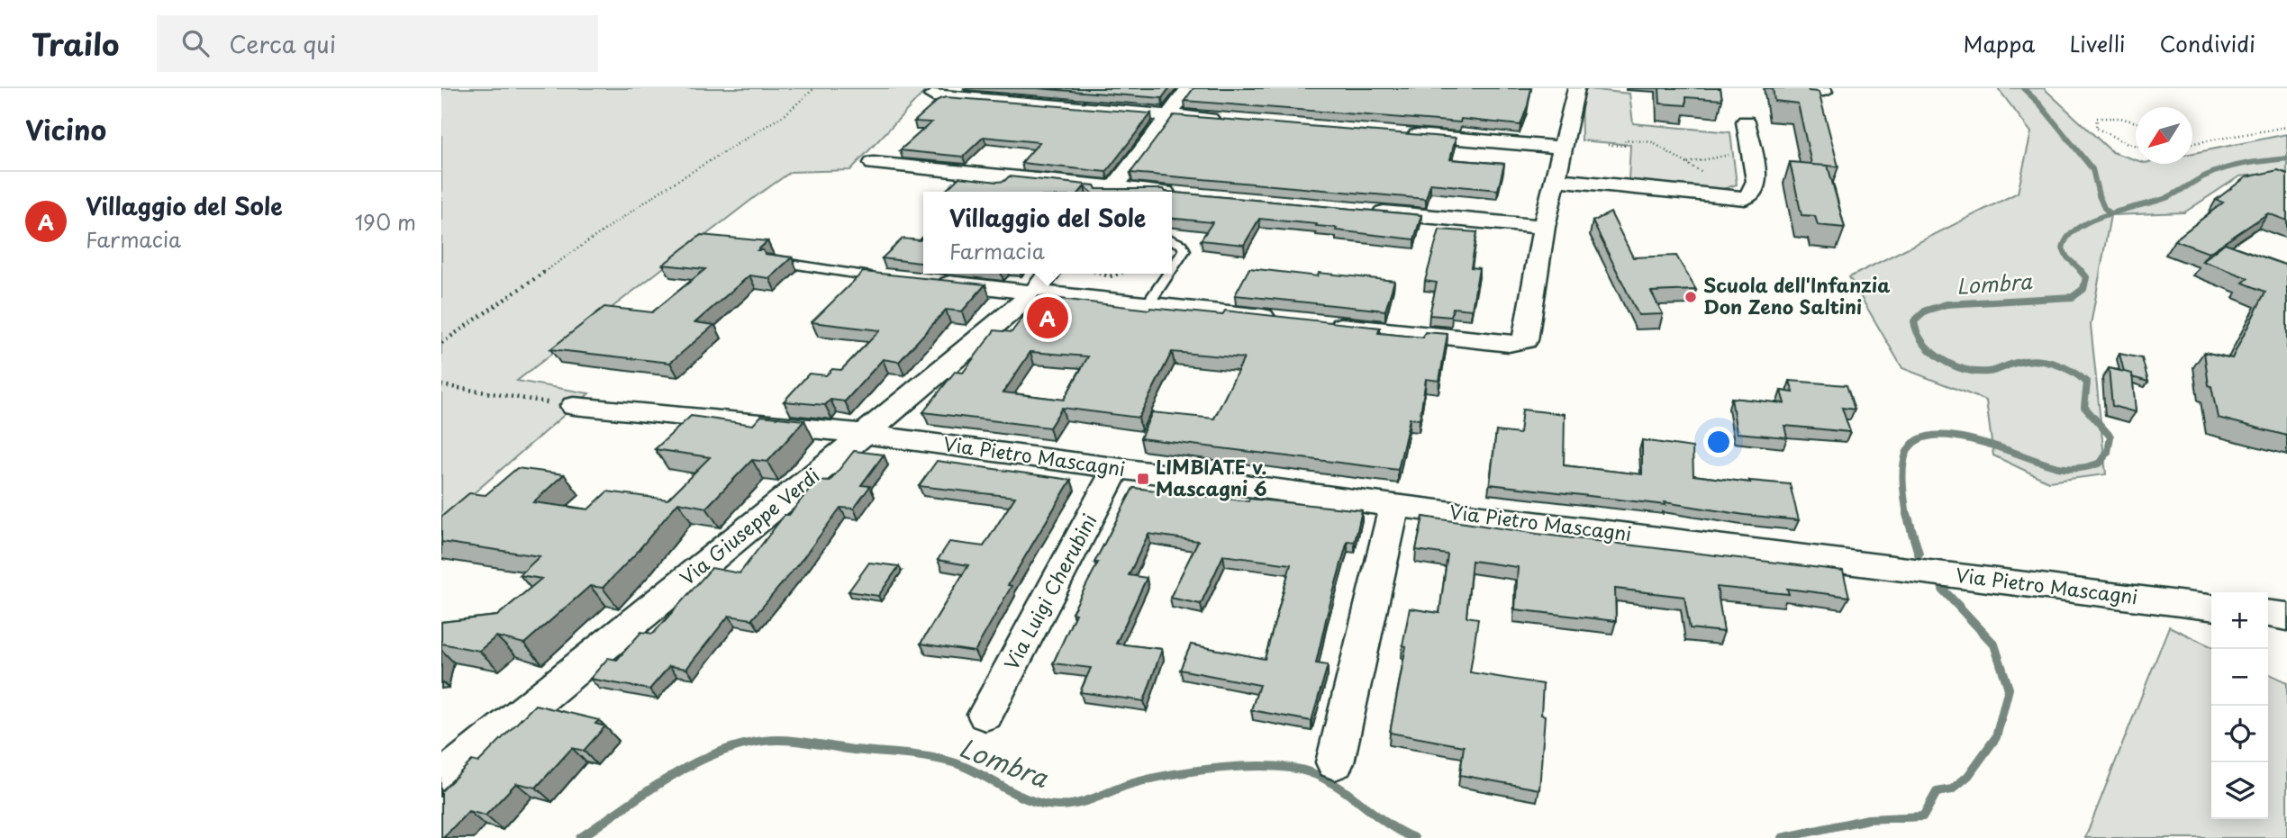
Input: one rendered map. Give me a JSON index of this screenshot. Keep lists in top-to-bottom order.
{
  "streets": {
    "street": ["Via Pietro Mascagni", "Via Giuseppe Verdi", "Via Luigi Cherubini"]
  },
  "crossings": [
    ["Via Pietro Mascagni", "Via Giuseppe Verdi"],
    ["Via Pietro Mascagni", "Via Luigi Cherubini"]
  ],
  "water": ["Lombra"],
  "places": {
    "other": ["Scuola dell'Infanzia Don Zeno Saltini"],
    "transit": ["LIMBIATE v. Mascagni 6"]
  },
  "north": "bottom left",
  "page": {
    "header": "Trailo",
    "search": "Cerca qui",
    "nav": ["Mappa", "Livelli", "Condividi"],
    "heading": "Vicino",
    "list": [
      {
        "mark": "A",
        "name": "Villaggio del Sole",
        "note": "Farmacia",
        "value": "190 m"
      }
    ],
    "popup": ["Villaggio del Sole", "Farmacia"],
    "pins": "A",
    "map_buttons": ["+", "−"]
  }
}
